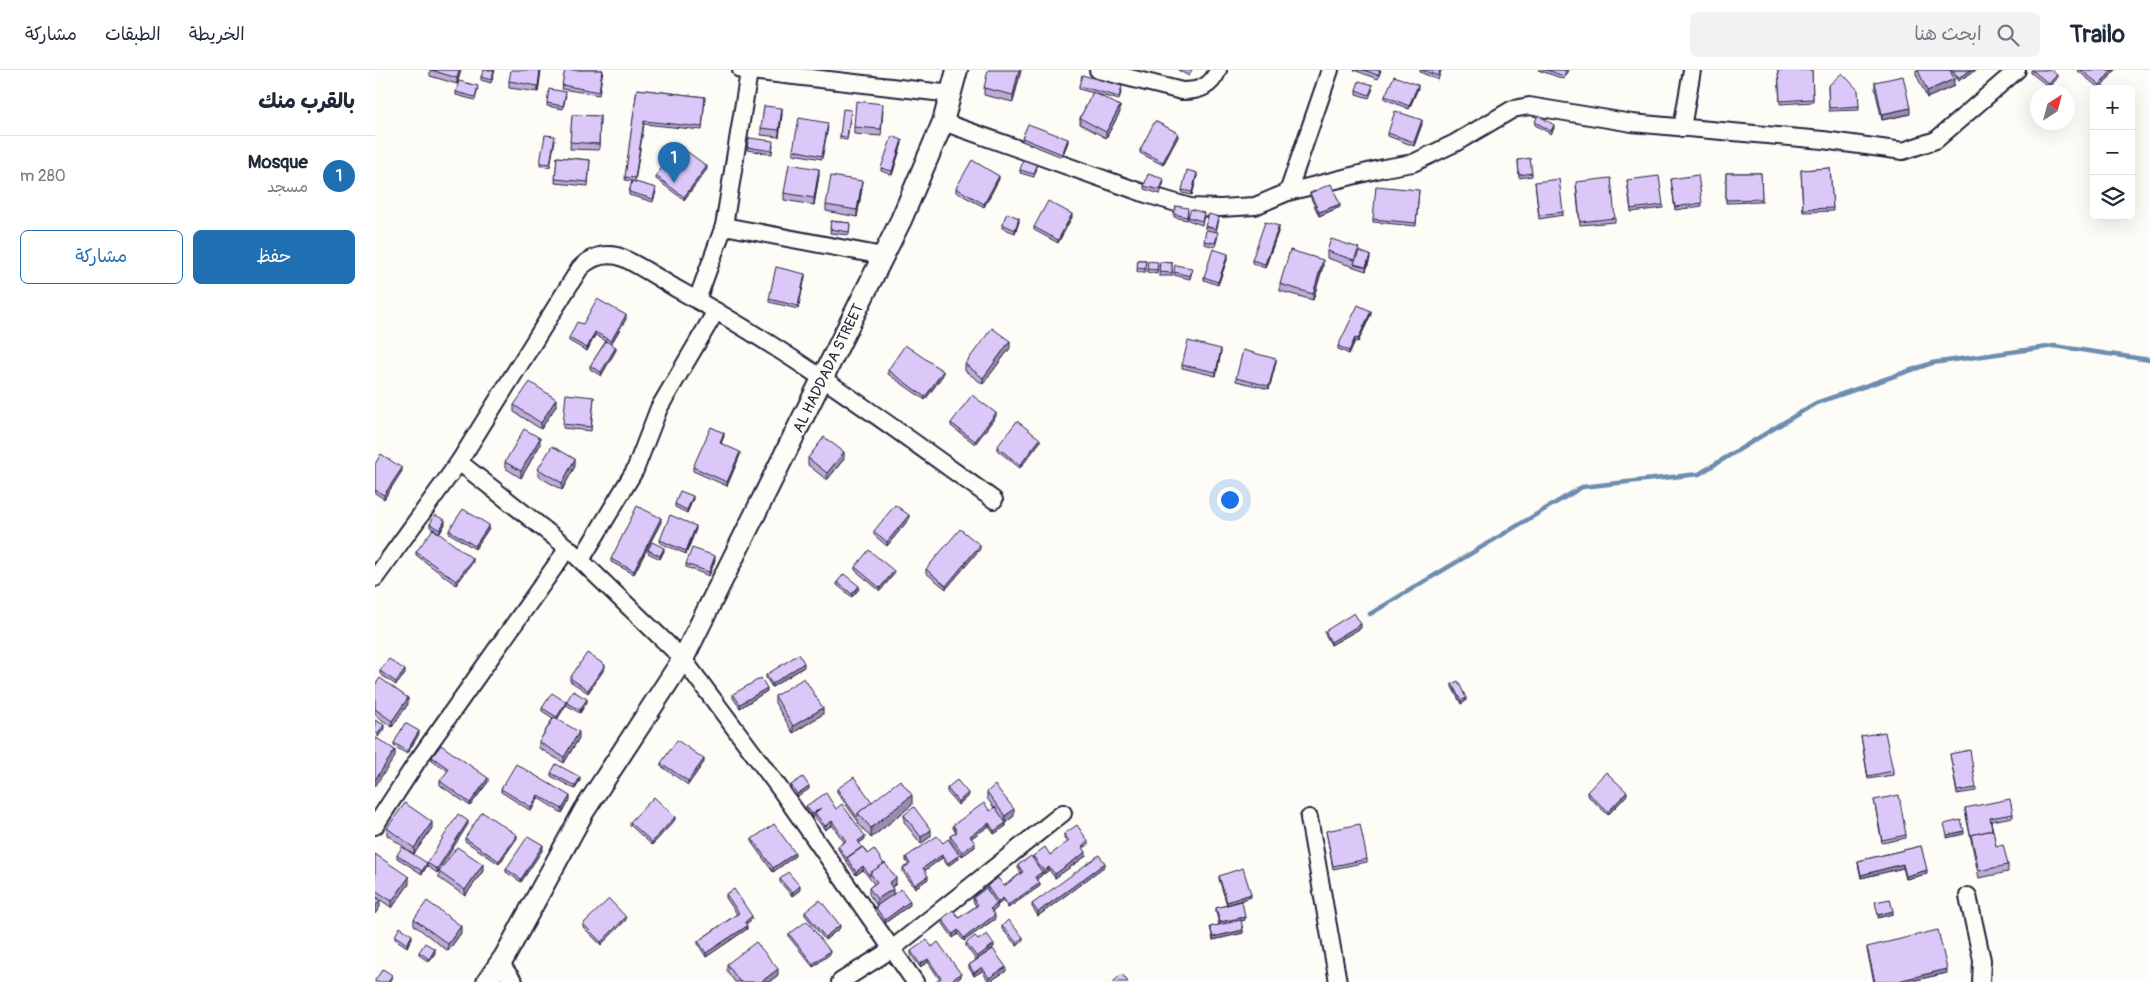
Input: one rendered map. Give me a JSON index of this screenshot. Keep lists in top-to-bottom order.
{
  "streets": {
    "street": ["AL HADDADA STREET"]
  },
  "north": "top right",
  "page": {
    "header": "Trailo",
    "search": "ابحث هنا",
    "nav": ["الخريطة", "الطبقات", "مشاركة"],
    "heading": "بالقرب منك",
    "map_buttons": ["+", "−"],
    "list": [
      {
        "mark": "1",
        "name": "Mosque",
        "note": "مسجد",
        "value": "280 m"
      }
    ],
    "pins": "1",
    "buttons": ["حفظ", "مشاركة"]
  }
}
